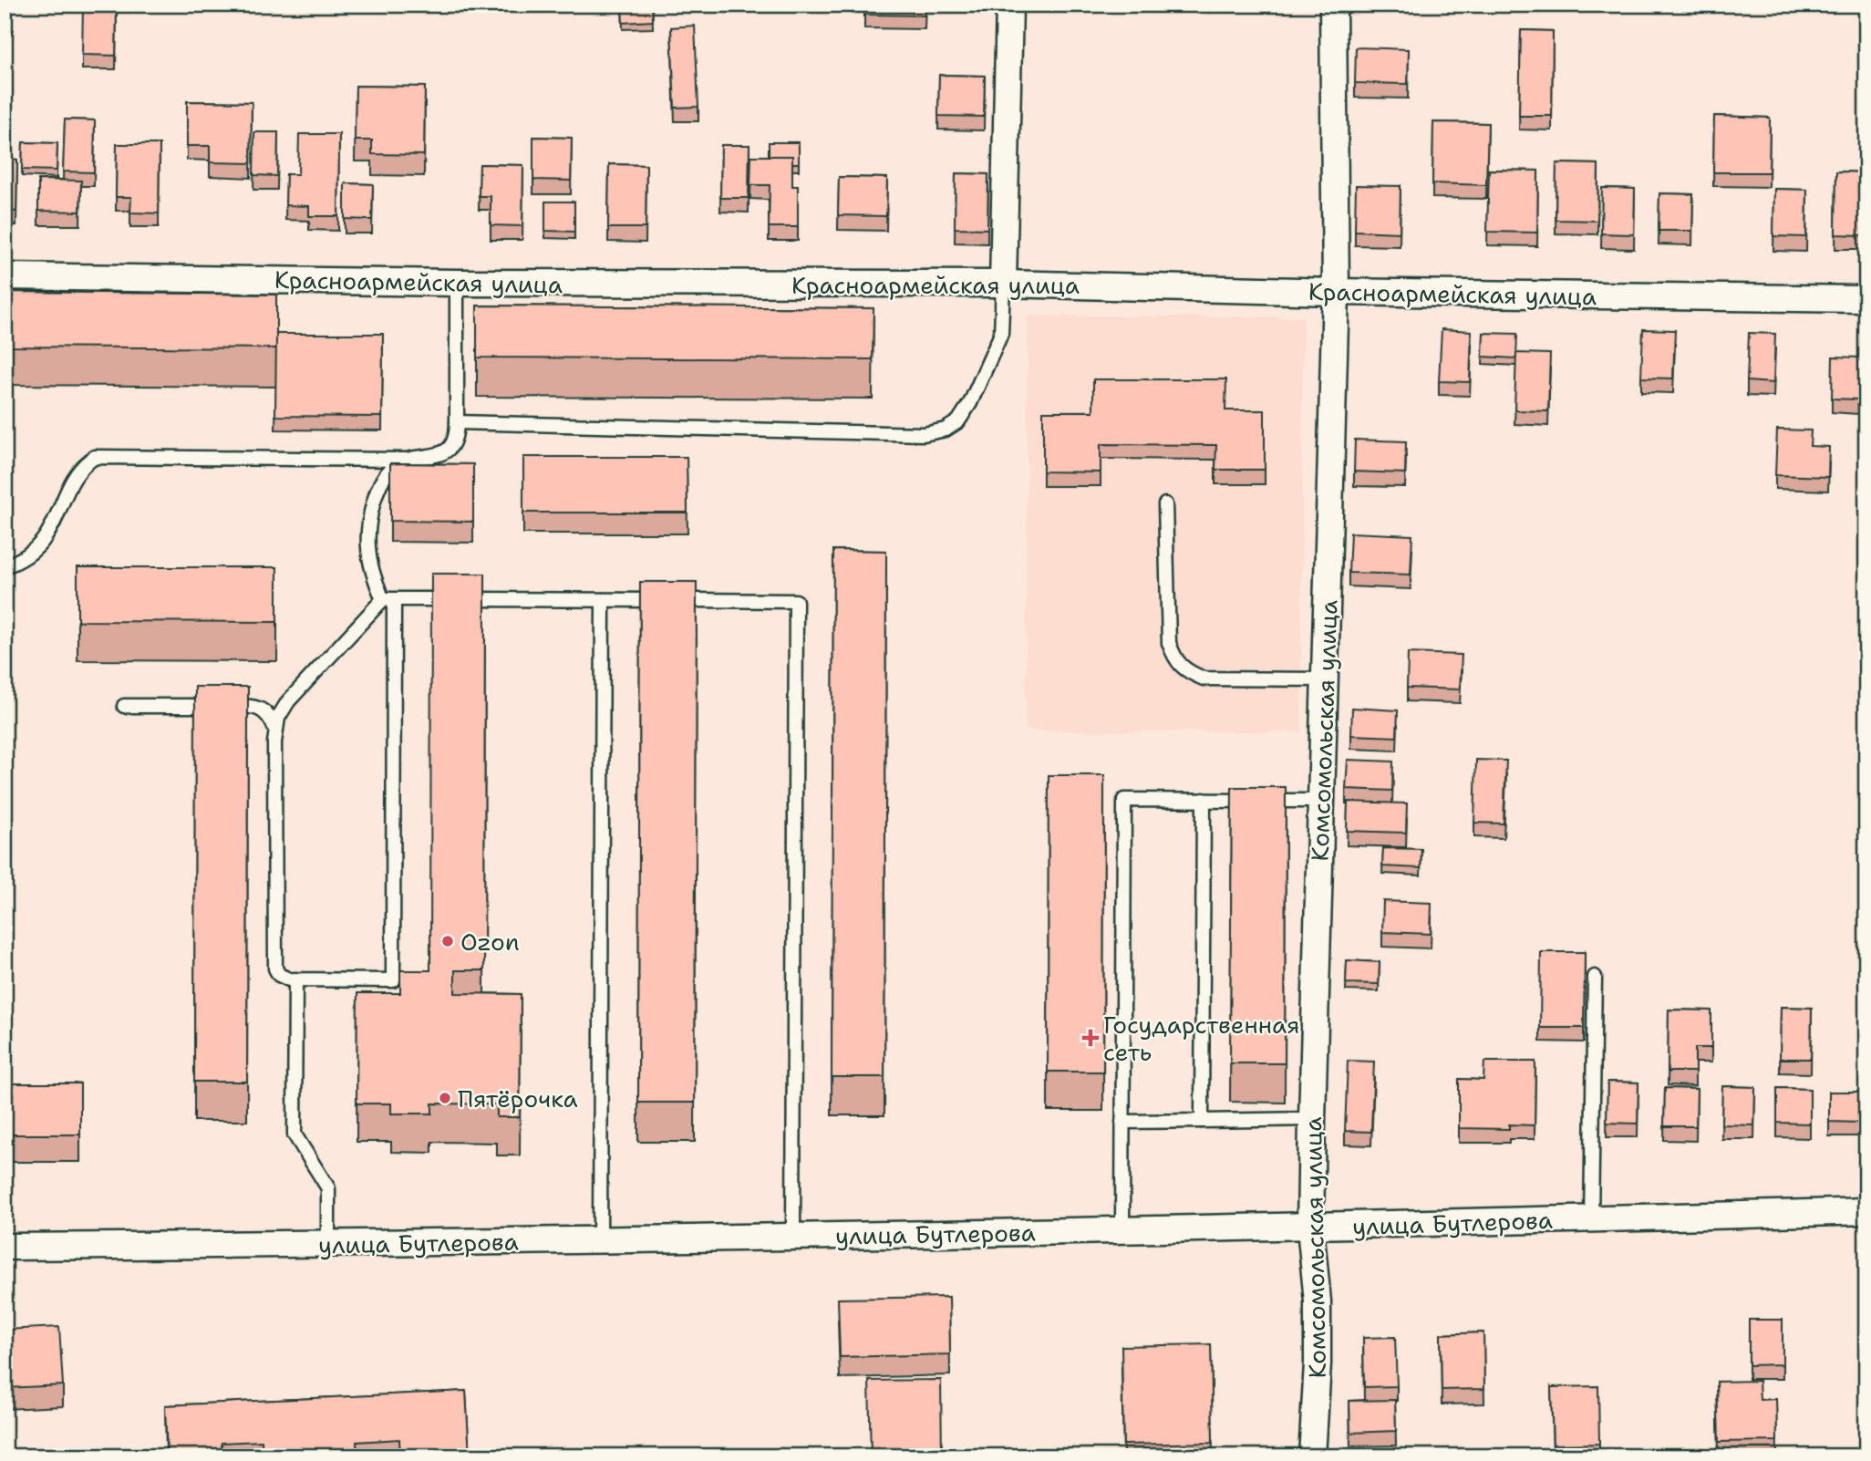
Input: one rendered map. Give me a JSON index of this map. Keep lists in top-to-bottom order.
{
  "streets": {
    "street": ["Красноармейская улица", "Комсомольская улица", "улица Бутлерова"]
  },
  "crossings": [
    ["Красноармейская улица", "Комсомольская улица"],
    ["Комсомольская улица", "улица Бутлерова"]
  ],
  "places": {
    "other": ["Ozon", "Пятёрочка"],
    "health": ["Государственная сеть"]
  }
}
